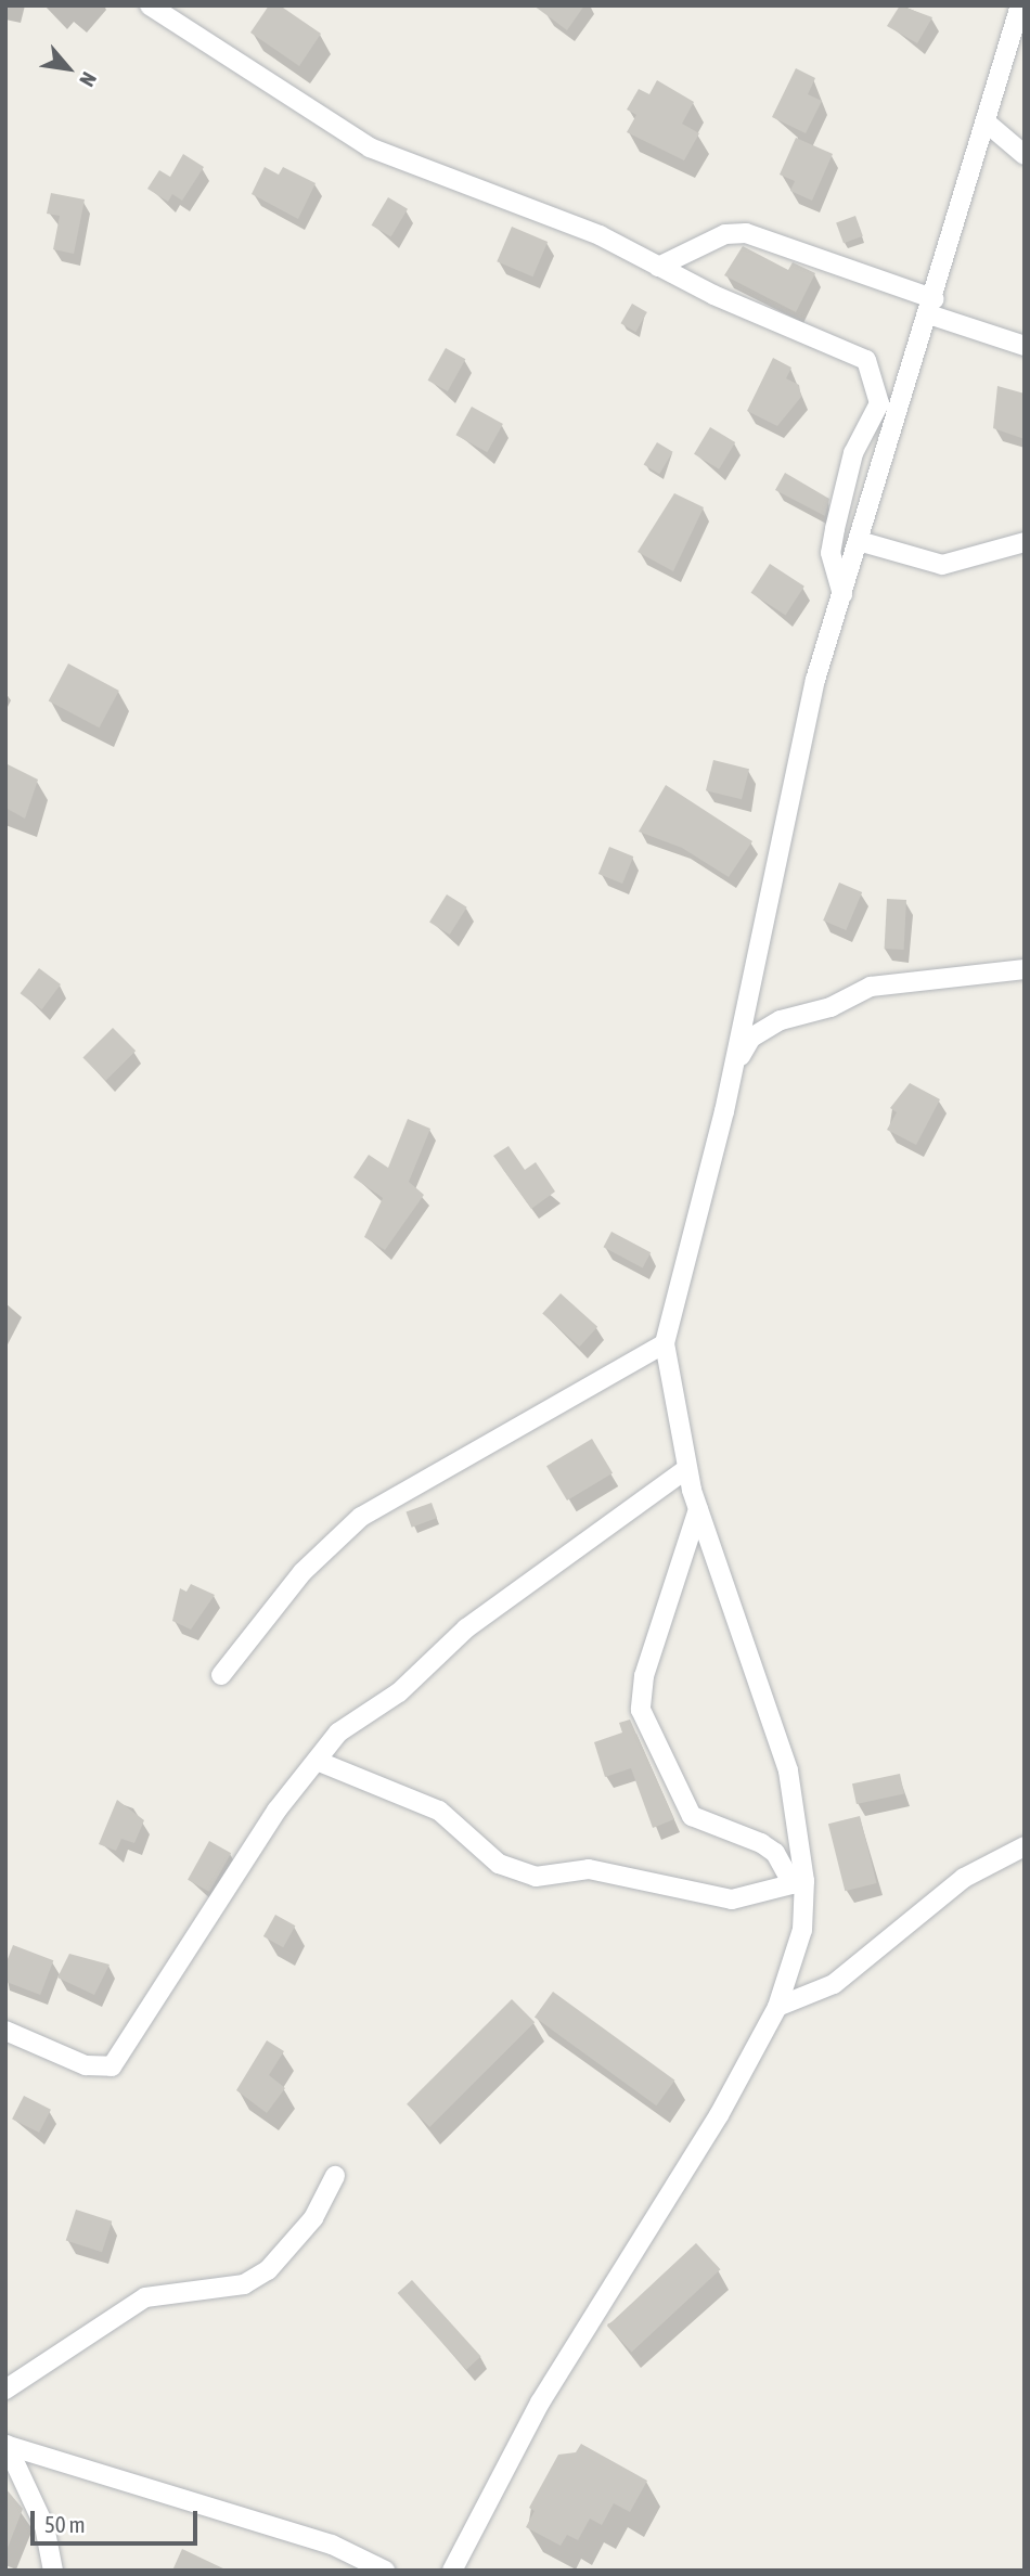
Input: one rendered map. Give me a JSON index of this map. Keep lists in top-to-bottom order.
{
  "scale_bar": "50 m",
  "north": "bottom right"
}
